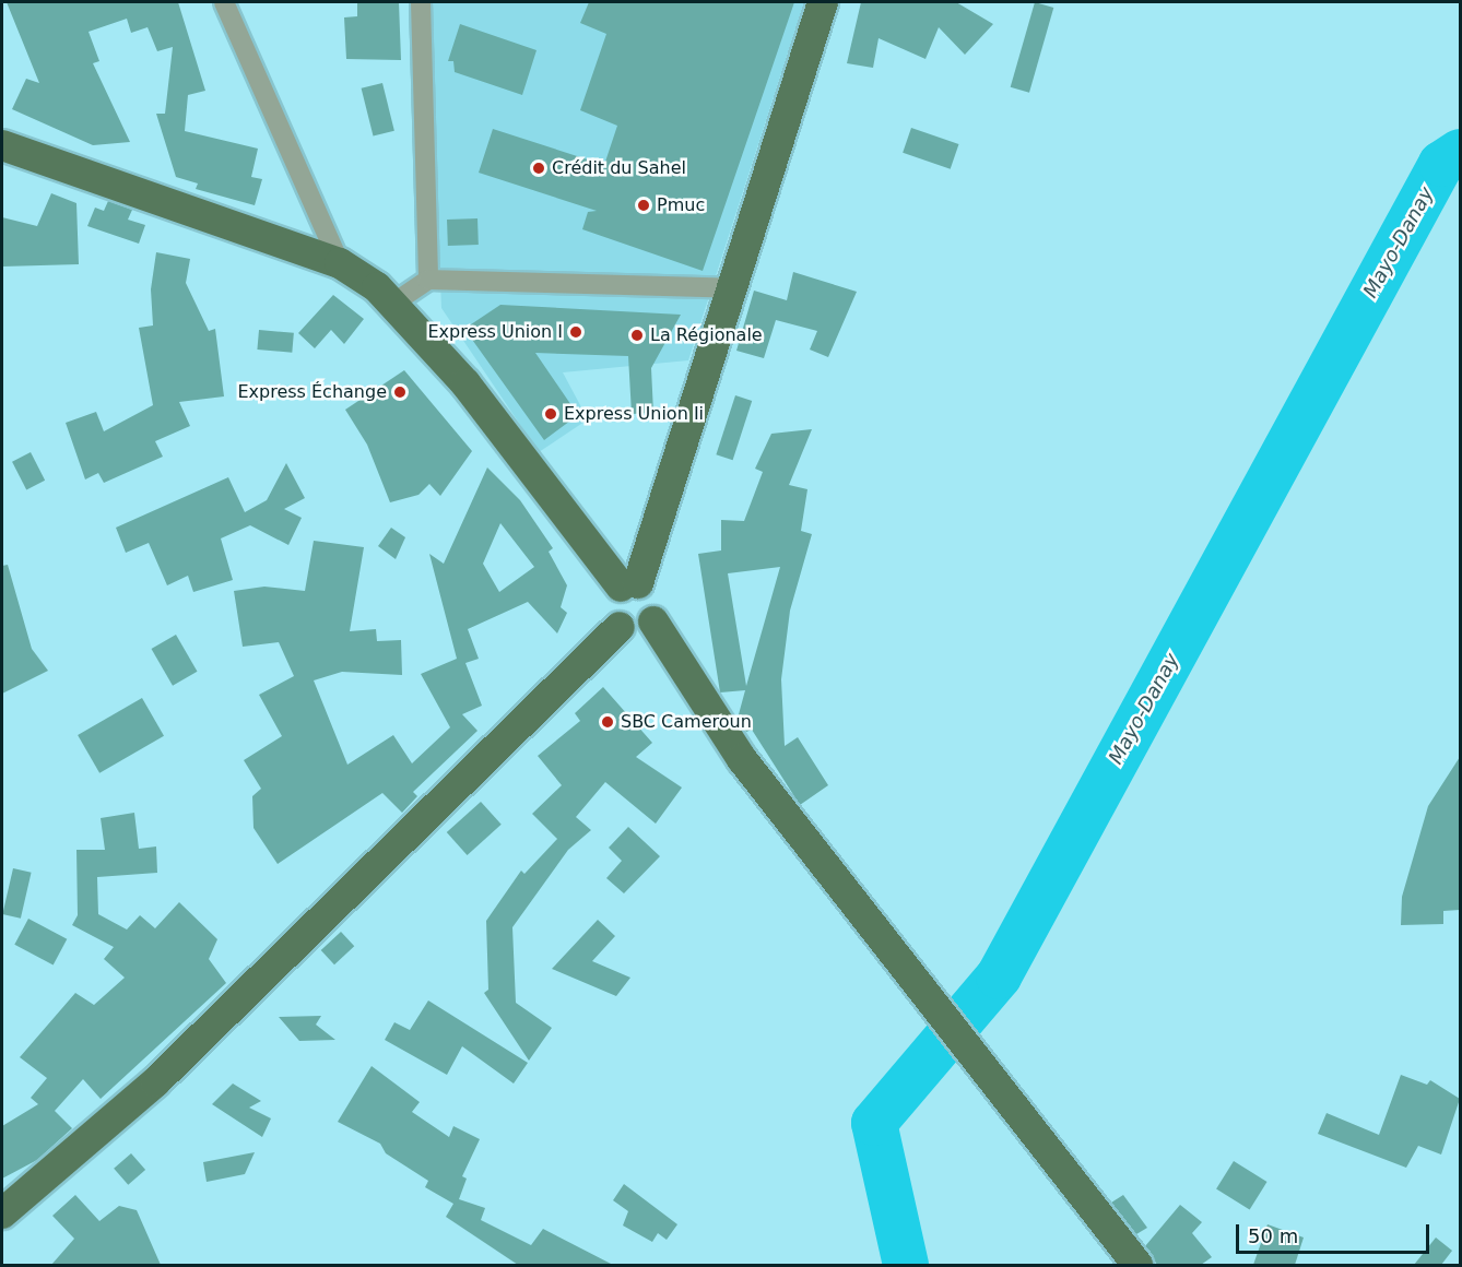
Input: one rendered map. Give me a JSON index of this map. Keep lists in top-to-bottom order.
{
  "water": ["Mayo-Danay"],
  "places": [
    "Crédit du Sahel",
    "Pmuc",
    "Express Union I",
    "La Régionale",
    "Express Échange",
    "Express Union Ii",
    "SBC Cameroun"
  ],
  "scale_bar": "50 m"
}
